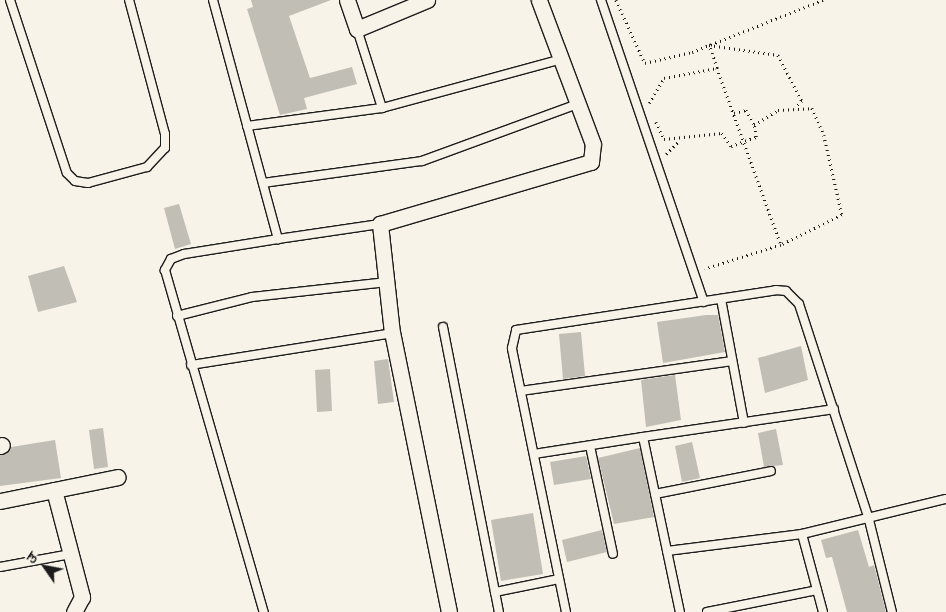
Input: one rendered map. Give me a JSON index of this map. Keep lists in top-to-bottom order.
{
  "north": "top left"
}
